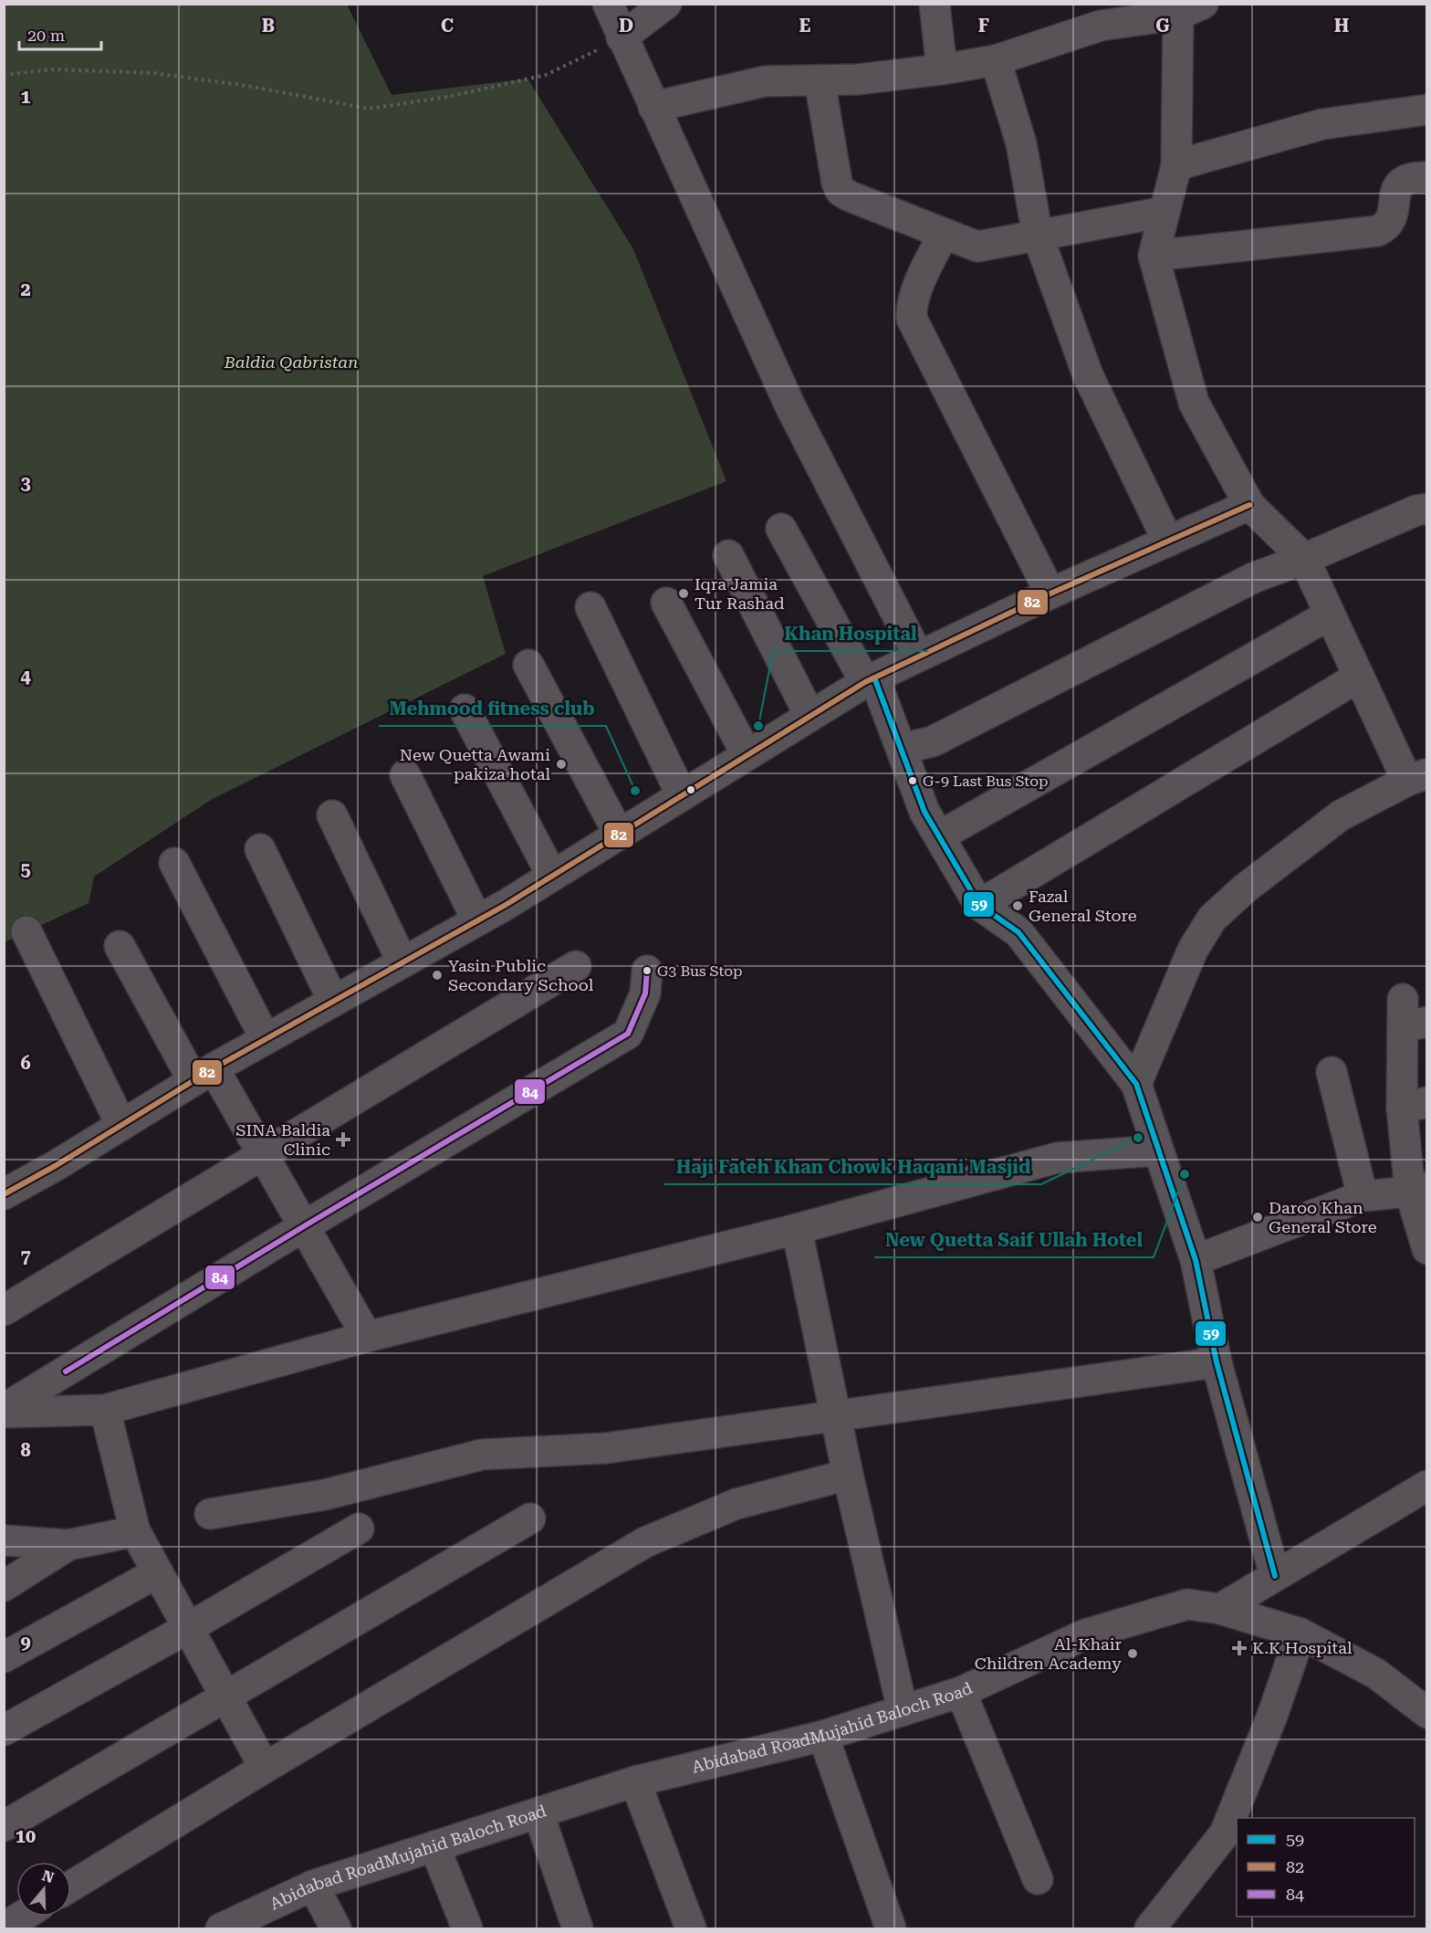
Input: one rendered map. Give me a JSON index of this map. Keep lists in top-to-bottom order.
{
  "streets": {
    "street": ["Abidabad RoadMujahid Baloch Road"]
  },
  "parks": ["Baldia Qabristan"],
  "places": {
    "other": [
      "Iqra Jamia Tur Rashad",
      "Khan Hospital",
      "New Quetta Awami pakiza hotal",
      "G-9 Last Bus Stop",
      "Mehmood fitness club",
      "Fazal General Store",
      "G3 Bus Stop",
      "Yasin Public Secondary School",
      "Haji Fateh Khan Chowk Haqani Masjid",
      "New Quetta Saif Ullah Hotel",
      "Daroo Khan General Store",
      "Al-Khair Children Academy"
    ],
    "health": ["SINA Baldia Clinic", "K.K Hospital"]
  },
  "lines": ["transit line 82", "transit line 59", "transit line 84"],
  "legend": ["59", "82", "84"],
  "scale_bar": "20 m",
  "north": "top",
  "grid": {
    "columns": [
      "B",
      "C",
      "D",
      "E",
      "F",
      "G",
      "H"
    ],
    "rows": [
      "1",
      "2",
      "3",
      "4",
      "5",
      "6",
      "7",
      "8",
      "9",
      "10"
    ]
  }
}
